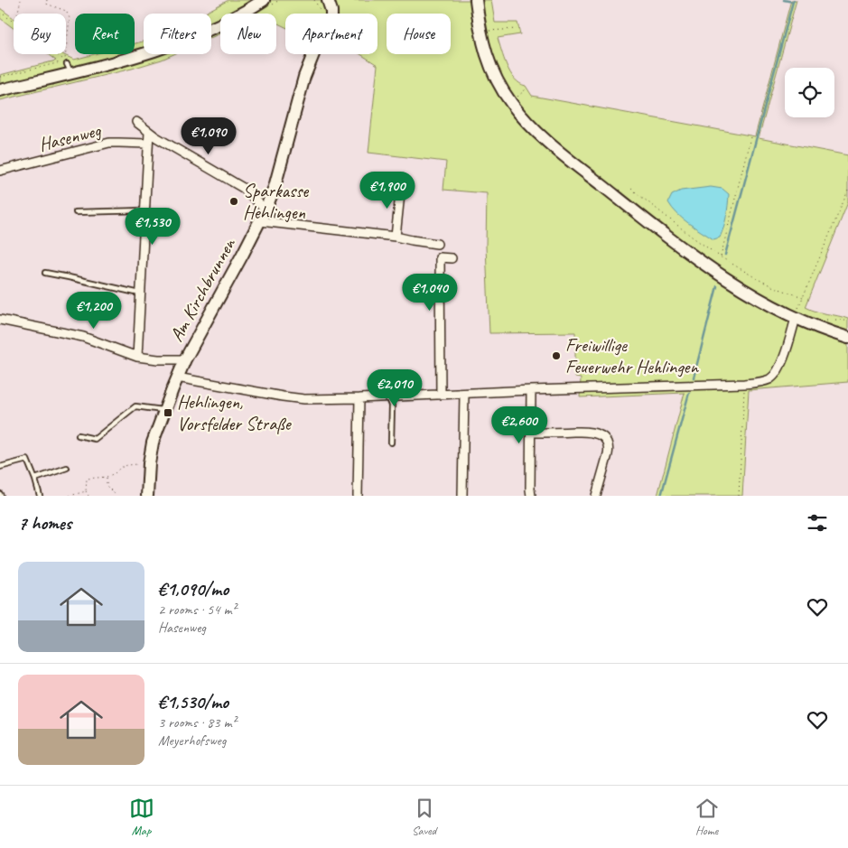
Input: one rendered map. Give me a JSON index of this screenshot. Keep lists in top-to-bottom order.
{
  "streets": {
    "main road": ["Am Kirchbrunnen"],
    "street": ["Hasenweg"]
  },
  "places": {
    "other": ["Sparkasse Hehlingen", "Freiwillige Feuerwehr Hehlingen"],
    "transit": ["Hehlingen, Vorsfelder Straße"]
  },
  "page": {
    "chip": [
      "Buy",
      "Rent",
      "Filters",
      "New",
      "Apartment",
      "House"
    ],
    "price": [
      "€1,090",
      "€1,900",
      "€1,530",
      "€1,040",
      "€1,200",
      "€2,010",
      "€2,600"
    ],
    "heading": "7 homes",
    "list": [
      {
        "name": "€1,090/mo",
        "note": "2 rooms · 54 m² · Hasenweg"
      },
      {
        "name": "€1,530/mo",
        "note": "3 rooms · 83 m² · Meyerhofsweg"
      }
    ],
    "tabs": ["Map", "Saved", "Home"]
  }
}
